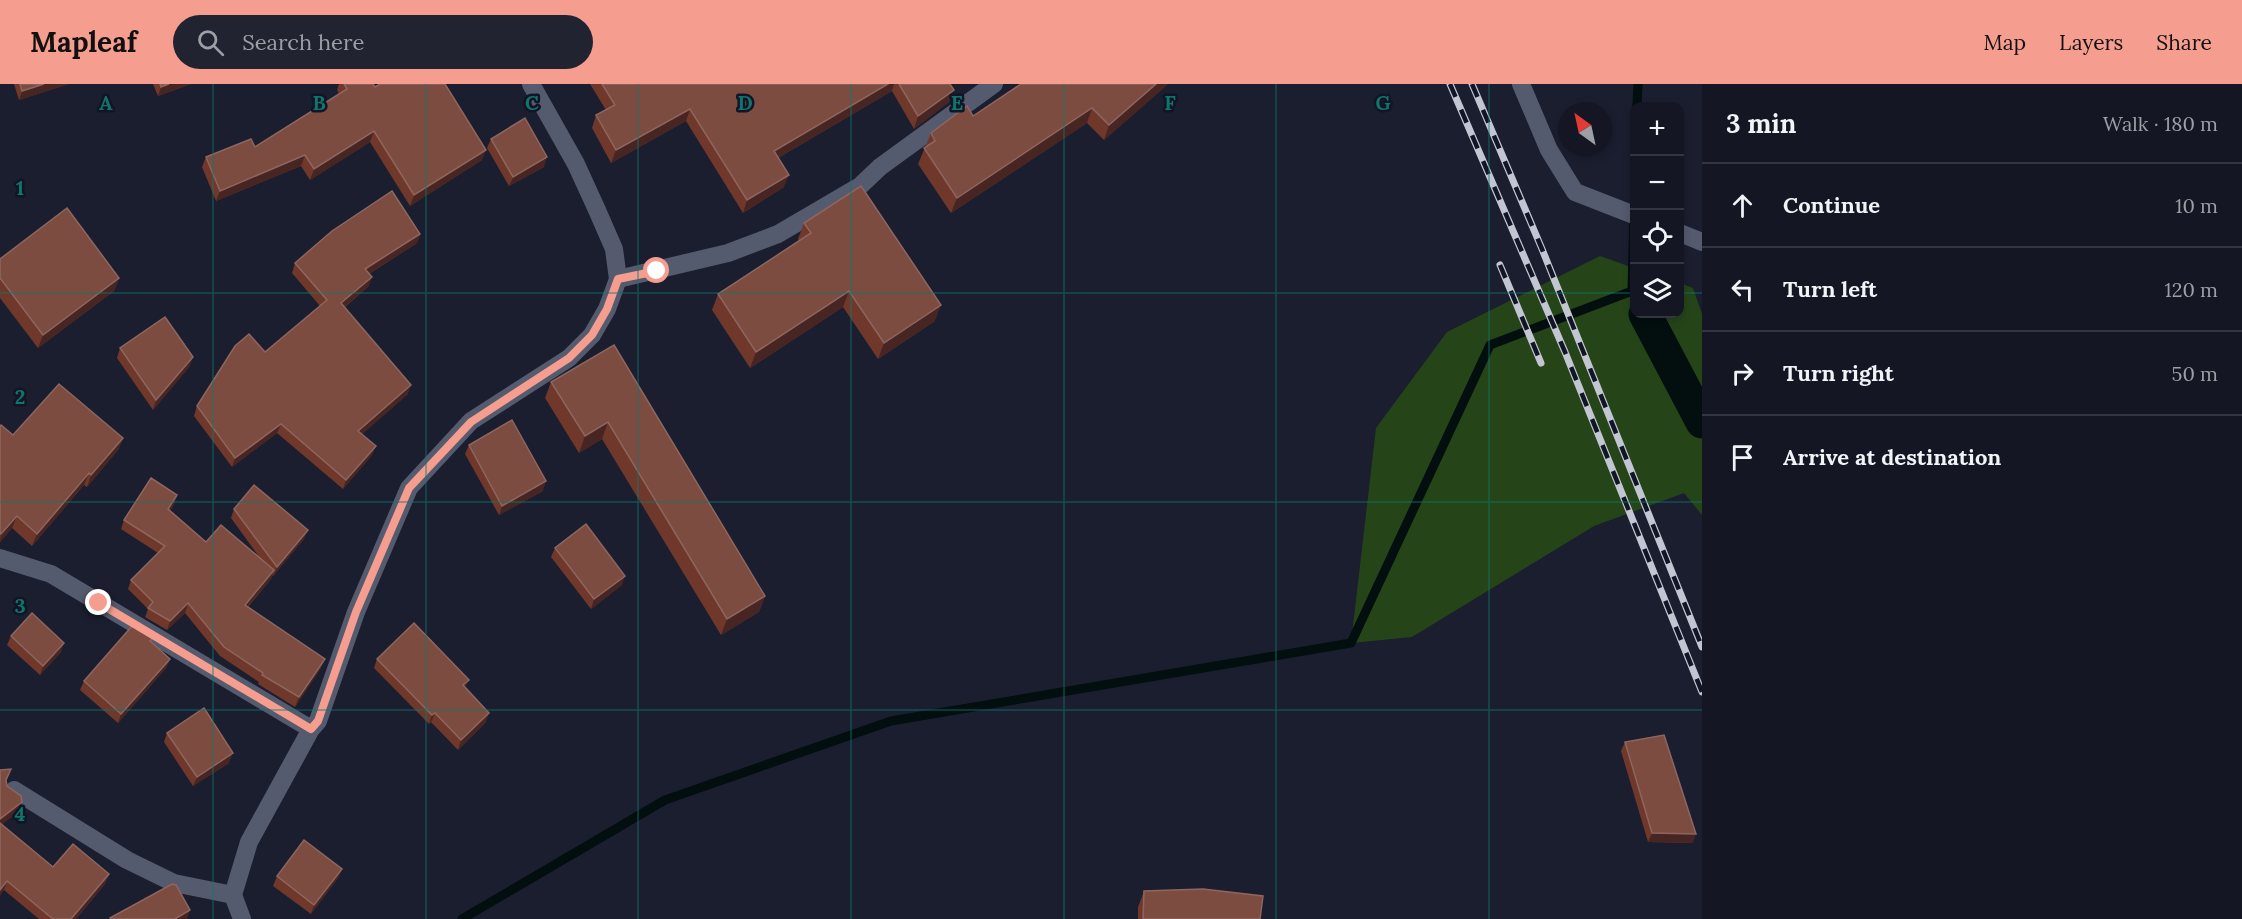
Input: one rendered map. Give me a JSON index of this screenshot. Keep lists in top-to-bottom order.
{
  "north": "top left",
  "page": {
    "header": "Mapleaf",
    "search": "Search here",
    "nav": ["Map", "Layers", "Share"],
    "heading": ["3 min", "Walk · 180 m"],
    "map_buttons": ["+", "−"],
    "list": [
      ["Continue", "10 m"],
      ["Turn left", "120 m"],
      ["Turn right", "50 m"],
      "Arrive at destination"
    ]
  },
  "grid": {
    "columns": [
      "A",
      "B",
      "C",
      "D",
      "E",
      "F",
      "G"
    ],
    "rows": [
      "1",
      "2",
      "3",
      "4"
    ]
  }
}
